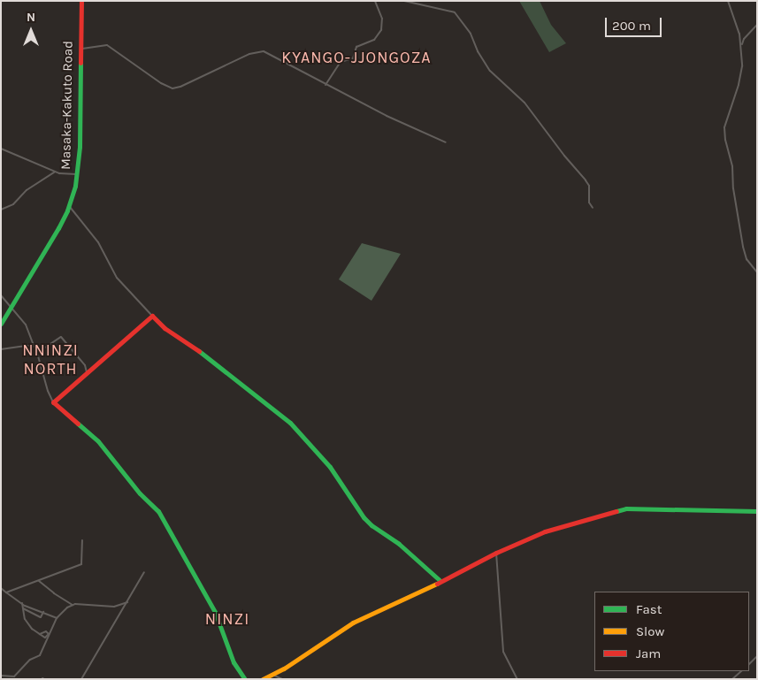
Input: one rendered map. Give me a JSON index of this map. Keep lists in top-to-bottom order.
{
  "streets": {
    "main road": ["Masaka-Kakuto Road"]
  },
  "districts": ["KYANGO-JJONGOZA", "NNINZI NORTH", "NINZI"],
  "legend": ["Fast", "Slow", "Jam"],
  "scale_bar": "200 m",
  "north": "top"
}
